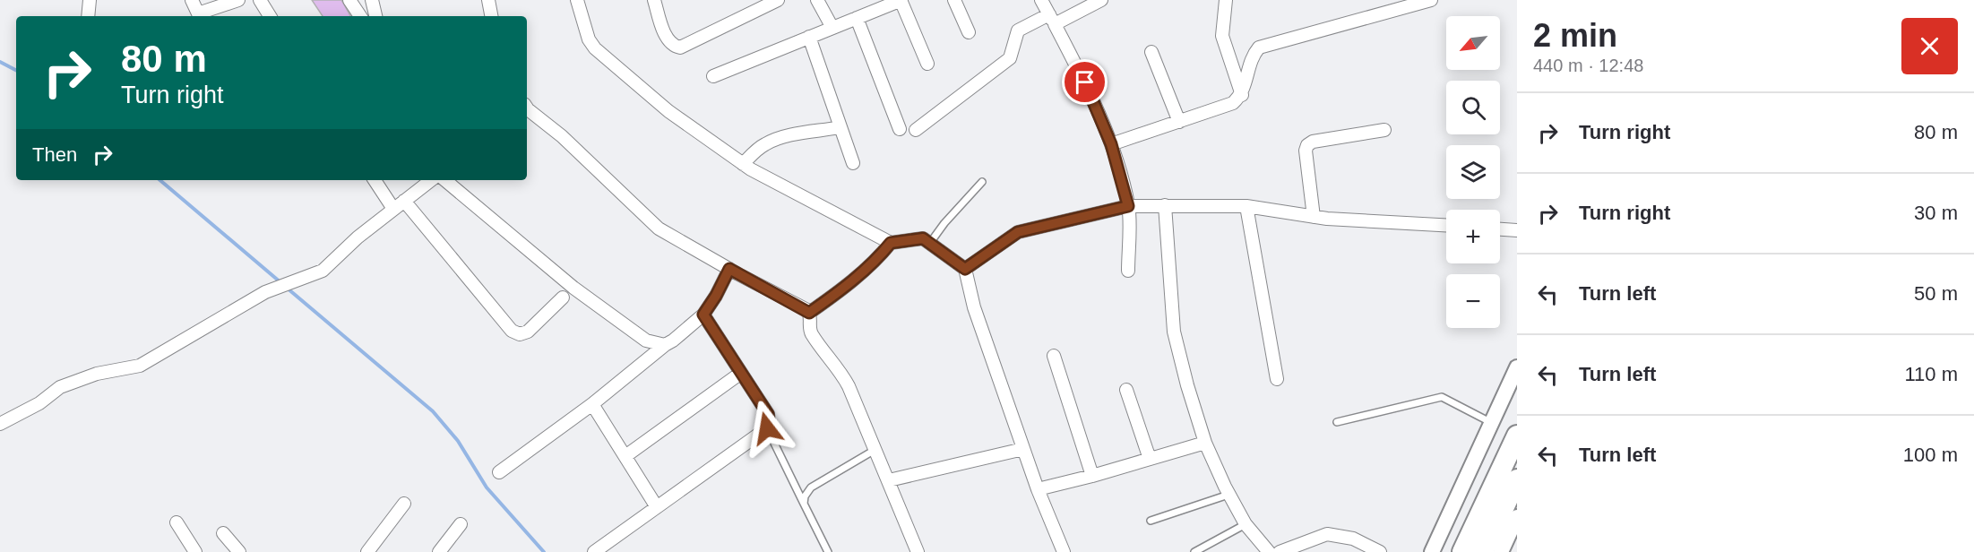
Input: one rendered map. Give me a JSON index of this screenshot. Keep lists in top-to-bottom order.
{
  "north": "bottom left",
  "page": {
    "heading": ["2 min", "440 m · 12:48"],
    "map_buttons": ["+", "−"],
    "turn": ["80 m", "Turn right"],
    "list": [
      {
        "name": "Turn right",
        "value": "80 m"
      },
      {
        "name": "Turn right",
        "value": "30 m"
      },
      {
        "name": "Turn left",
        "value": "50 m"
      },
      {
        "name": "Turn left",
        "value": "110 m"
      },
      {
        "name": "Turn left",
        "value": "100 m"
      }
    ],
    "then": "Then"
  }
}
